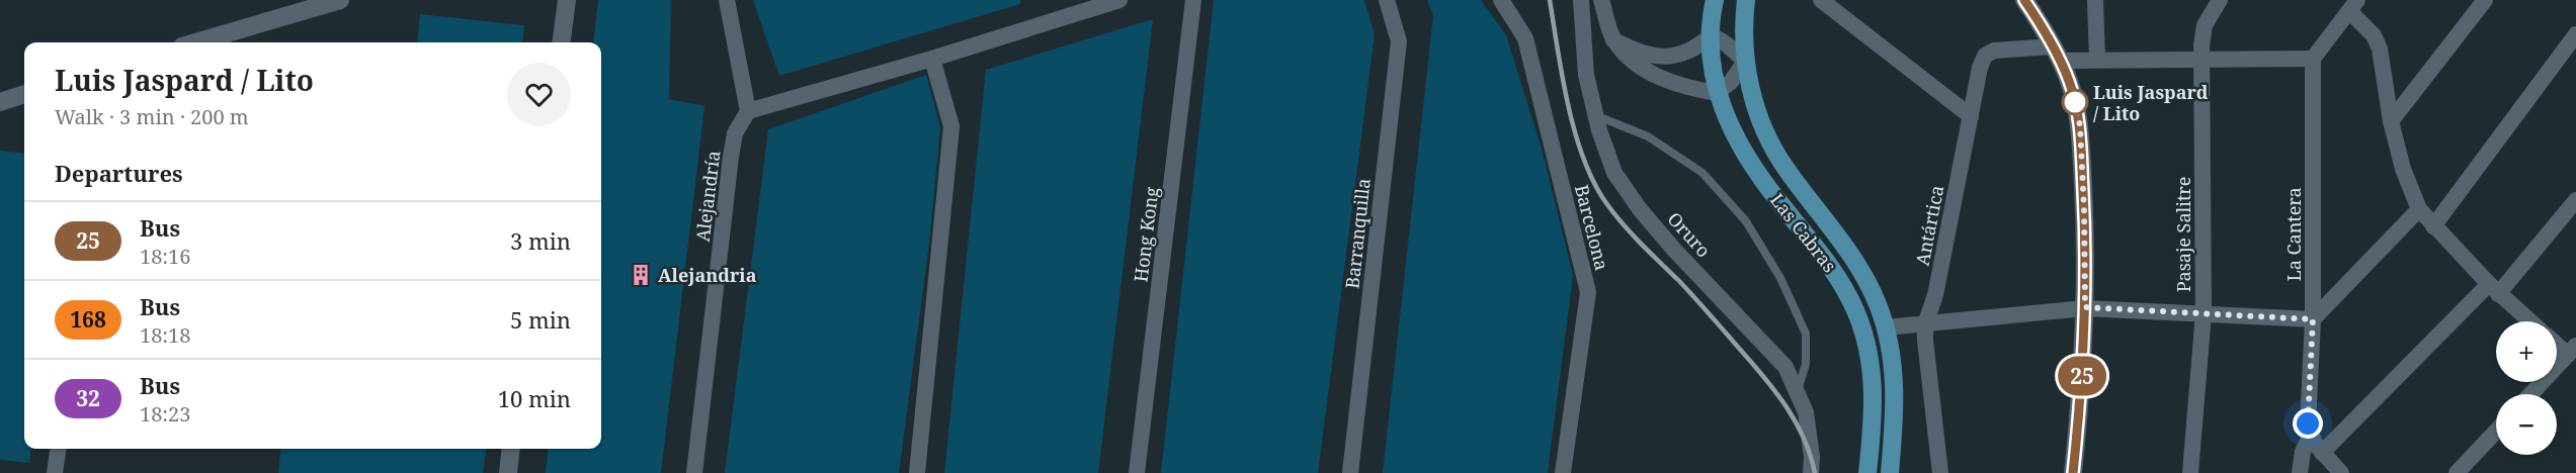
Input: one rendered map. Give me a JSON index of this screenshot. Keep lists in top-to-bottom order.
{
  "streets": {
    "main road": ["Las Cabras"],
    "street": [
      "Alejandría",
      "Antártica",
      "Barcelona",
      "Barranquilla",
      "Hong Kong",
      "Oruro",
      "Pasaje Salitre",
      "La Cantera"
    ]
  },
  "places": {
    "other": ["Luis Jaspard / Lito"],
    "building": ["Alejandria"]
  },
  "lines": ["bus line 25"],
  "page": {
    "on_map": "25",
    "heading": [
      ["Luis Jaspard / Lito", "Walk · 3 min · 200 m"],
      "Departures"
    ],
    "list": [
      {
        "mark": "25",
        "name": "Bus",
        "note": "18:16",
        "value": "3 min"
      },
      {
        "mark": "168",
        "name": "Bus",
        "note": "18:18",
        "value": "5 min"
      },
      {
        "mark": "32",
        "name": "Bus",
        "note": "18:23",
        "value": "10 min"
      }
    ],
    "map_buttons": ["+", "−"]
  }
}
